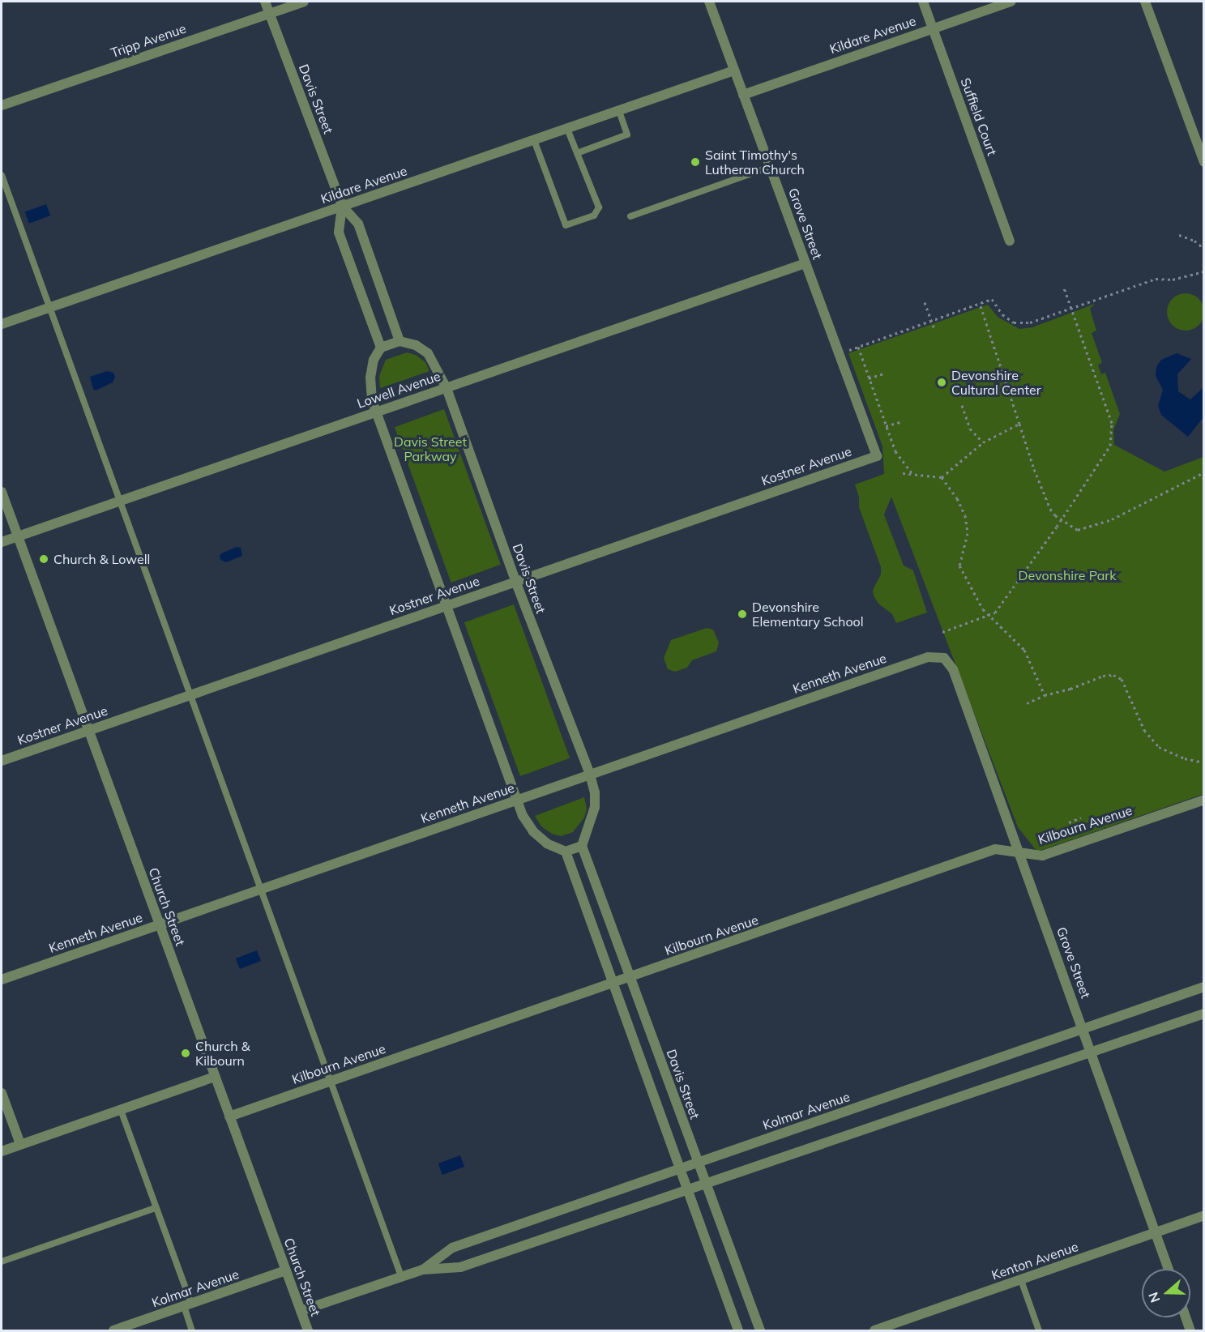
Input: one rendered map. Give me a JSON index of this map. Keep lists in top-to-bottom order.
{
  "streets": {
    "street": [
      "Kildare Avenue",
      "Tripp Avenue",
      "Davis Street",
      "Suffield Court",
      "Grove Street",
      "Lowell Avenue",
      "Kostner Avenue",
      "Kenneth Avenue",
      "Kilbourn Avenue",
      "Church Street",
      "Kolmar Avenue",
      "Kenton Avenue"
    ]
  },
  "crossings": [
    ["Kildare Avenue", "Davis Street"],
    ["Kildare Avenue", "Suffield Court"],
    ["Kildare Avenue", "Grove Street"],
    ["Tripp Avenue", "Davis Street"],
    ["Davis Street", "Lowell Avenue"],
    ["Davis Street", "Kostner Avenue"],
    ["Davis Street", "Kenneth Avenue"],
    ["Davis Street", "Kilbourn Avenue"],
    ["Davis Street", "Kolmar Avenue"],
    ["Grove Street", "Lowell Avenue"],
    ["Grove Street", "Kostner Avenue"],
    ["Grove Street", "Kenneth Avenue"],
    ["Grove Street", "Kilbourn Avenue"],
    ["Grove Street", "Kolmar Avenue"],
    ["Grove Street", "Kenton Avenue"],
    ["Lowell Avenue", "Church Street"],
    ["Kostner Avenue", "Church Street"],
    ["Kenneth Avenue", "Church Street"],
    ["Kilbourn Avenue", "Church Street"],
    ["Church Street", "Kolmar Avenue"]
  ],
  "parks": ["Davis Street Parkway", "Devonshire Park"],
  "places": [
    "Saint Timothy's Lutheran Church",
    "Devonshire Cultural Center",
    "Church & Lowell",
    "Devonshire Elementary School",
    "Church & Kilbourn"
  ],
  "north": "left"
}
